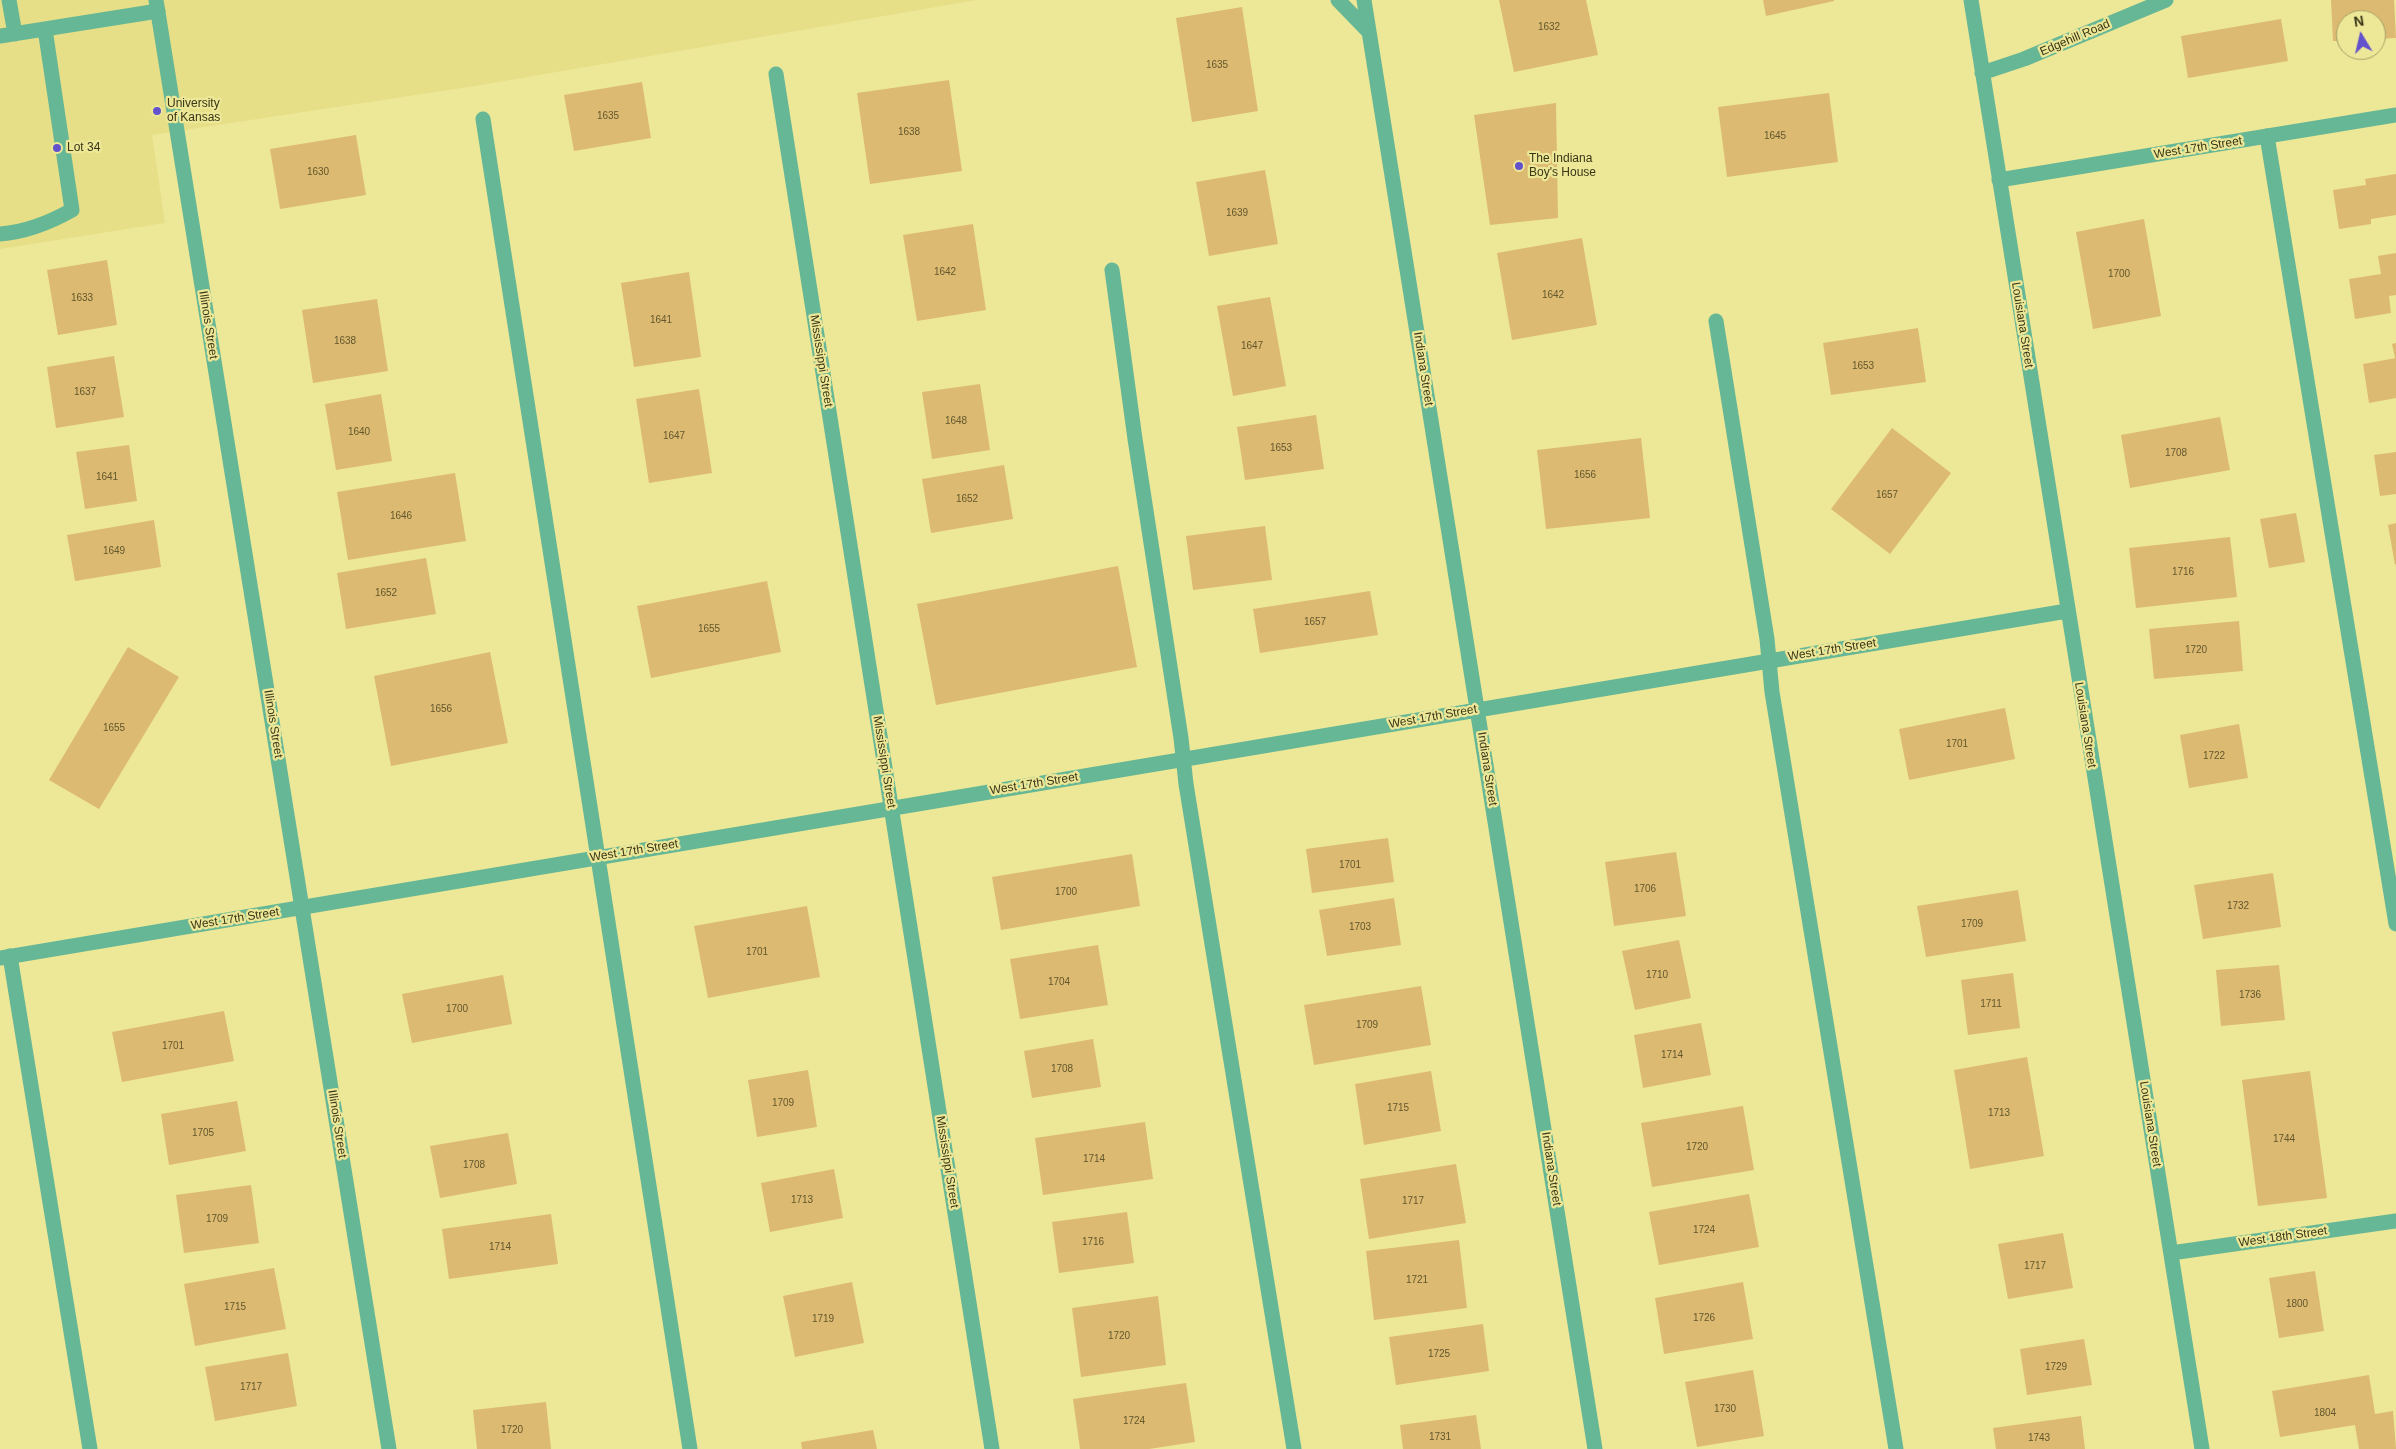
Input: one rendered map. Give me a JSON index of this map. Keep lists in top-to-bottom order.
{
  "streets": {
    "street": [
      "Edgehill Road",
      "West 17th Street",
      "Illinois Street",
      "Louisiana Street",
      "Mississippi Street",
      "Indiana Street",
      "West 18th Street"
    ]
  },
  "crossings": [
    ["Edgehill Road", "Louisiana Street"],
    ["West 17th Street", "Illinois Street"],
    ["West 17th Street", "Louisiana Street"],
    ["West 17th Street", "Mississippi Street"],
    ["West 17th Street", "Indiana Street"],
    ["Louisiana Street", "West 18th Street"]
  ],
  "places": ["University of Kansas", "Lot 34", "The Indiana Boy's House"],
  "house_numbers": [
    "1632",
    "1635",
    "1635",
    "1638",
    "1645",
    "1630",
    "1639",
    "1642",
    "1700",
    "1642",
    "1633",
    "1641",
    "1638",
    "1647",
    "1653",
    "1637",
    "1648",
    "1640",
    "1647",
    "1653",
    "1708",
    "1656",
    "1641",
    "1657",
    "1652",
    "1646",
    "1649",
    "1716",
    "1652",
    "1657",
    "1655",
    "1720",
    "1656",
    "1655",
    "1701",
    "1722",
    "1701",
    "1706",
    "1700",
    "1732",
    "1709",
    "1703",
    "1701",
    "1710",
    "1704",
    "1736",
    "1711",
    "1700",
    "1709",
    "1701",
    "1714",
    "1708",
    "1709",
    "1715",
    "1713",
    "1705",
    "1744",
    "1720",
    "1714",
    "1708",
    "1713",
    "1717",
    "1709",
    "1724",
    "1716",
    "1714",
    "1717",
    "1721",
    "1800",
    "1715",
    "1726",
    "1719",
    "1720",
    "1725",
    "1729",
    "1717",
    "1730",
    "1804",
    "1724",
    "1720",
    "1731",
    "1743"
  ],
  "north": "top"
}
